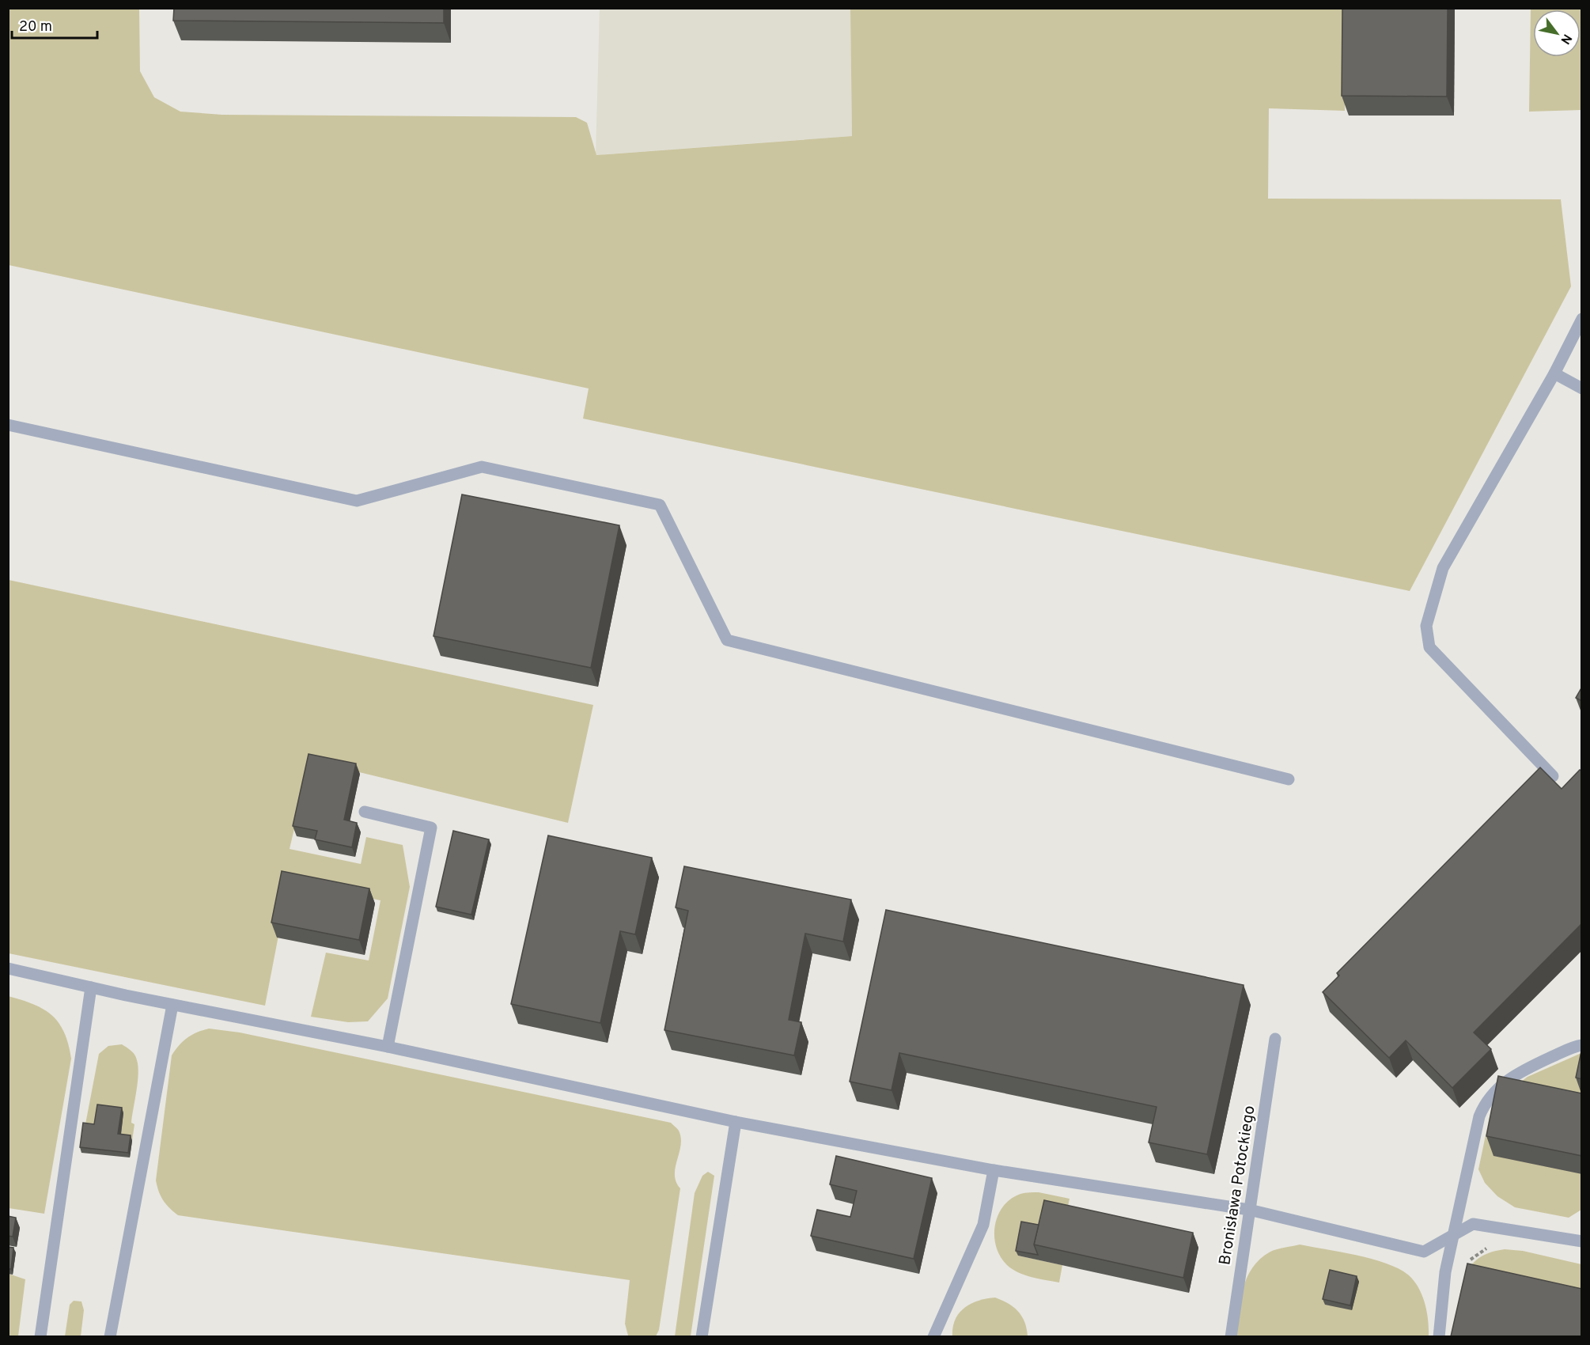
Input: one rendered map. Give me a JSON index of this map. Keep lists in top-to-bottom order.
{
  "streets": {
    "lane": ["Bronisława Potockiego"]
  },
  "scale_bar": "20 m",
  "north": "bottom right"
}
